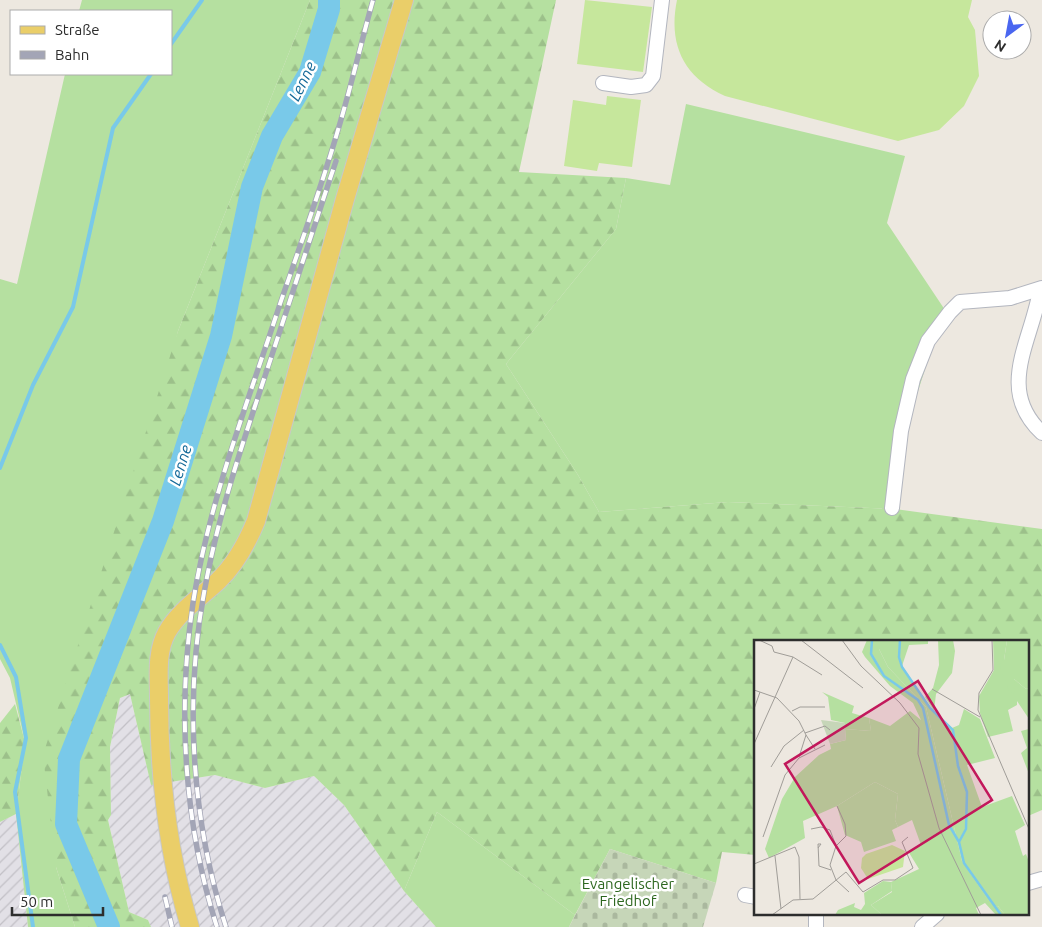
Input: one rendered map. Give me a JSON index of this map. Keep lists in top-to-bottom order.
{
  "water": ["Lenne"],
  "parks": ["Evangelischer Friedhof"],
  "legend": ["Straße", "Bahn"],
  "scale_bar": "50 m",
  "north": "bottom left"
}
